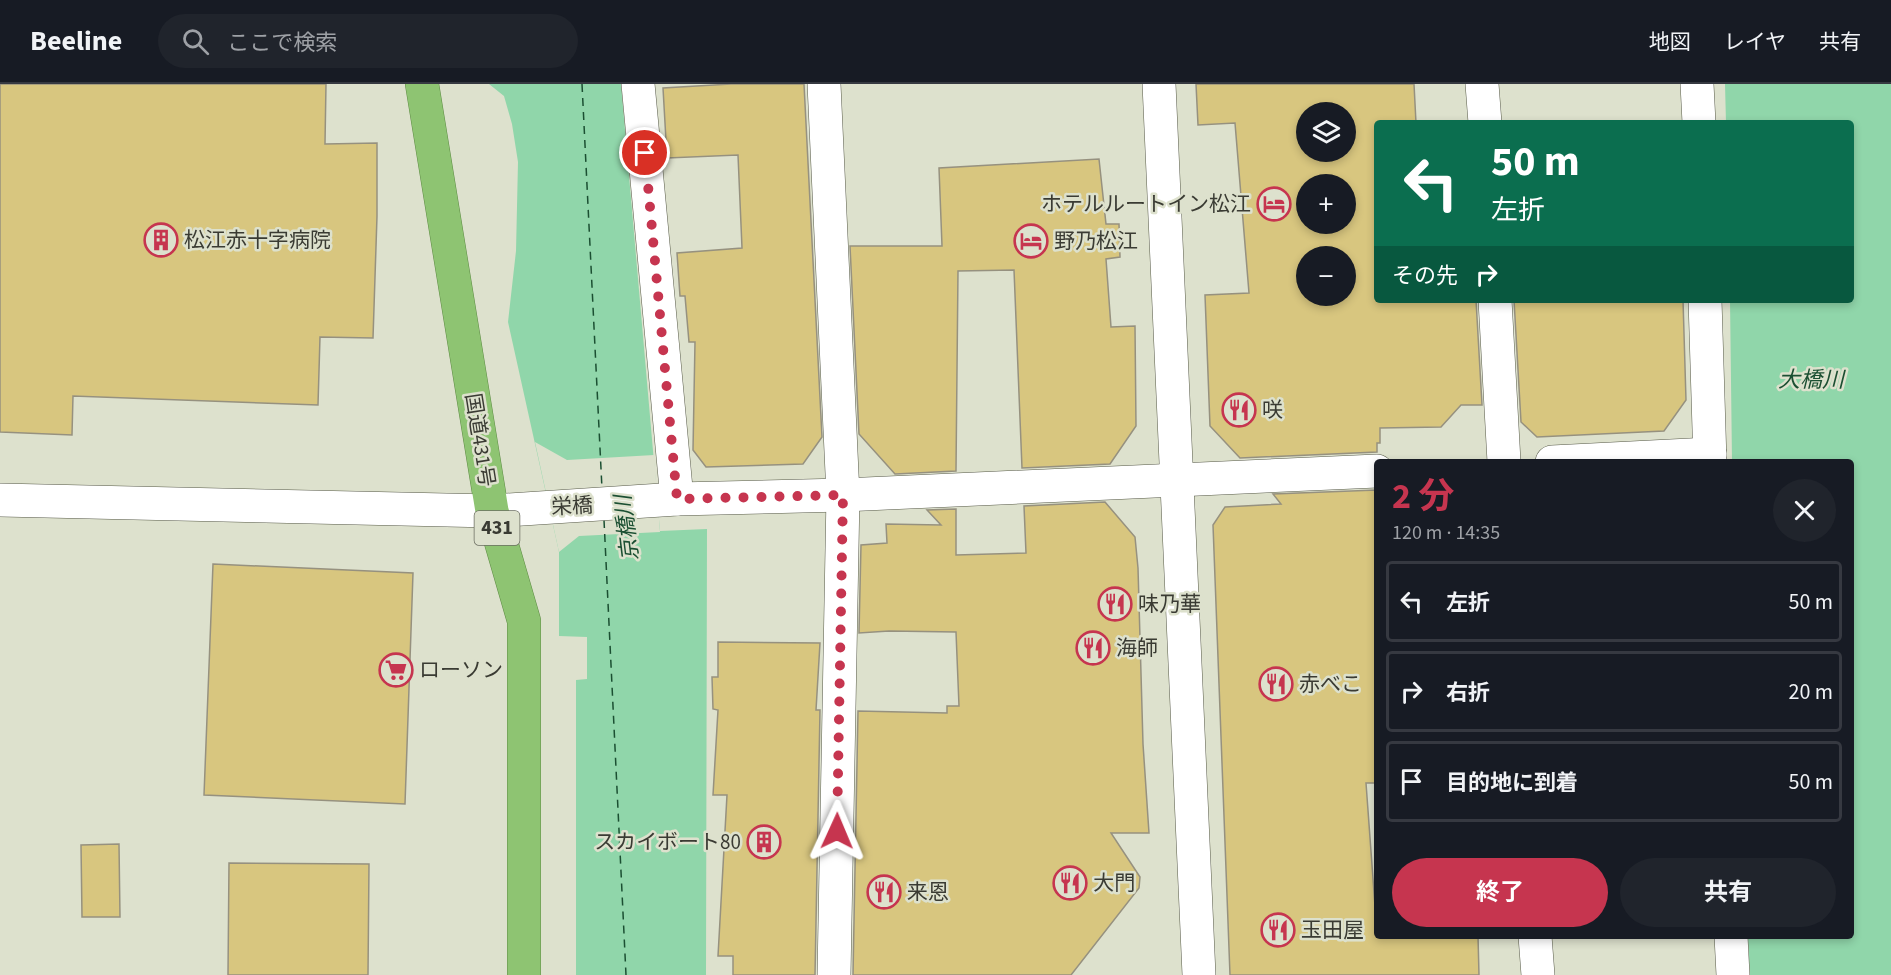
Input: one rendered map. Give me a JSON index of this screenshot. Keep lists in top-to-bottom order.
{
  "streets": {
    "highway": ["国道431号", "431"],
    "street": ["栄橋"]
  },
  "crossings": [
    ["国道431号", "栄橋"]
  ],
  "water": ["大橋川", "京橋川"],
  "places": {
    "hotel": ["ホテルルートイン松江", "野乃松江"],
    "building": ["松江赤十字病院", "スカイボート80"],
    "restaurant": [
      "咲",
      "味乃華",
      "海師",
      "赤べこ",
      "大門",
      "来恩",
      "玉田屋"
    ],
    "supermarket": ["ローソン"]
  },
  "page": {
    "header": "Beeline",
    "search": "ここで検索",
    "nav": ["地図", "レイヤ", "共有"],
    "map_buttons": ["+", "−"],
    "turn": ["50 m", "左折"],
    "then": "その先",
    "heading": ["2 分", "120 m · 14:35"],
    "list": [
      {
        "name": "左折",
        "value": "50 m"
      },
      {
        "name": "右折",
        "value": "20 m"
      },
      {
        "name": "目的地に到着",
        "value": "50 m"
      }
    ],
    "buttons": ["終了", "共有"]
  }
}
